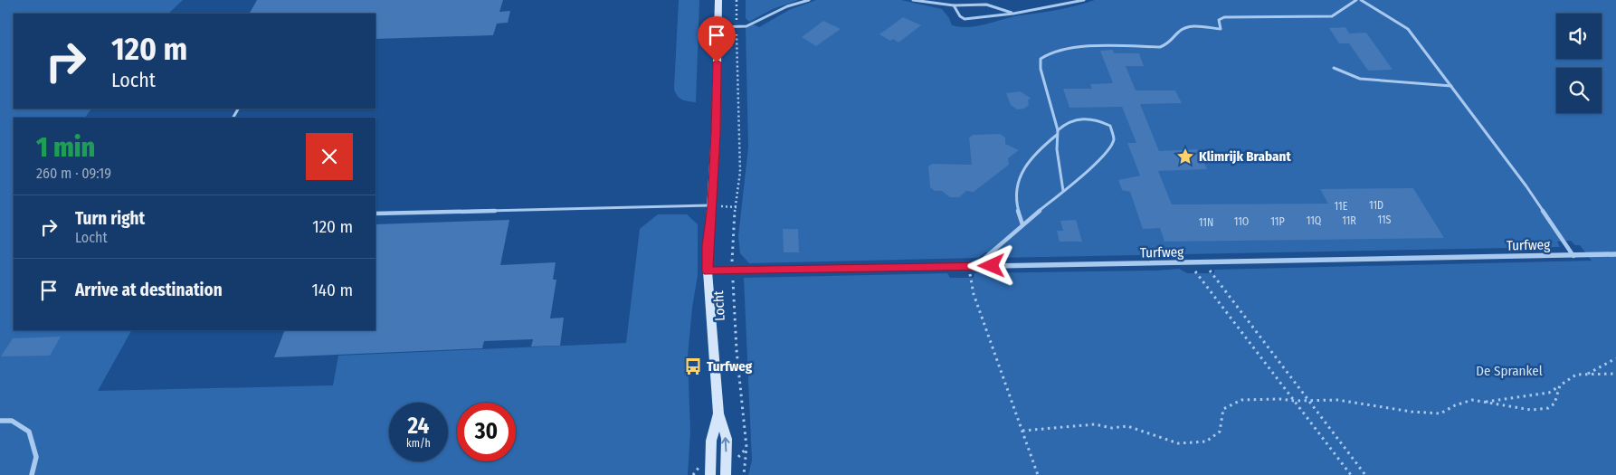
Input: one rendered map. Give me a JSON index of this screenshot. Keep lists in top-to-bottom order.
{
  "streets": {
    "street": ["Turfweg", "Locht"]
  },
  "crossings": [
    ["Turfweg", "Locht"]
  ],
  "parks": ["De Sprankel"],
  "places": {
    "place": ["Klimrijk Brabant"],
    "bus stop": ["Turfweg"]
  },
  "house_numbers": [
    "11D",
    "11E",
    "11S",
    "11Q",
    "11R",
    "11O",
    "11P",
    "11N"
  ],
  "page": {
    "turn": ["120 m", "Locht"],
    "heading": ["1 min", "260 m · 09:19"],
    "list": [
      {
        "name": "Turn right",
        "note": "Locht",
        "value": "120 m"
      },
      {
        "name": "Arrive at destination",
        "value": "140 m"
      }
    ],
    "speed": "24 km/h",
    "limit": "30"
  }
}
